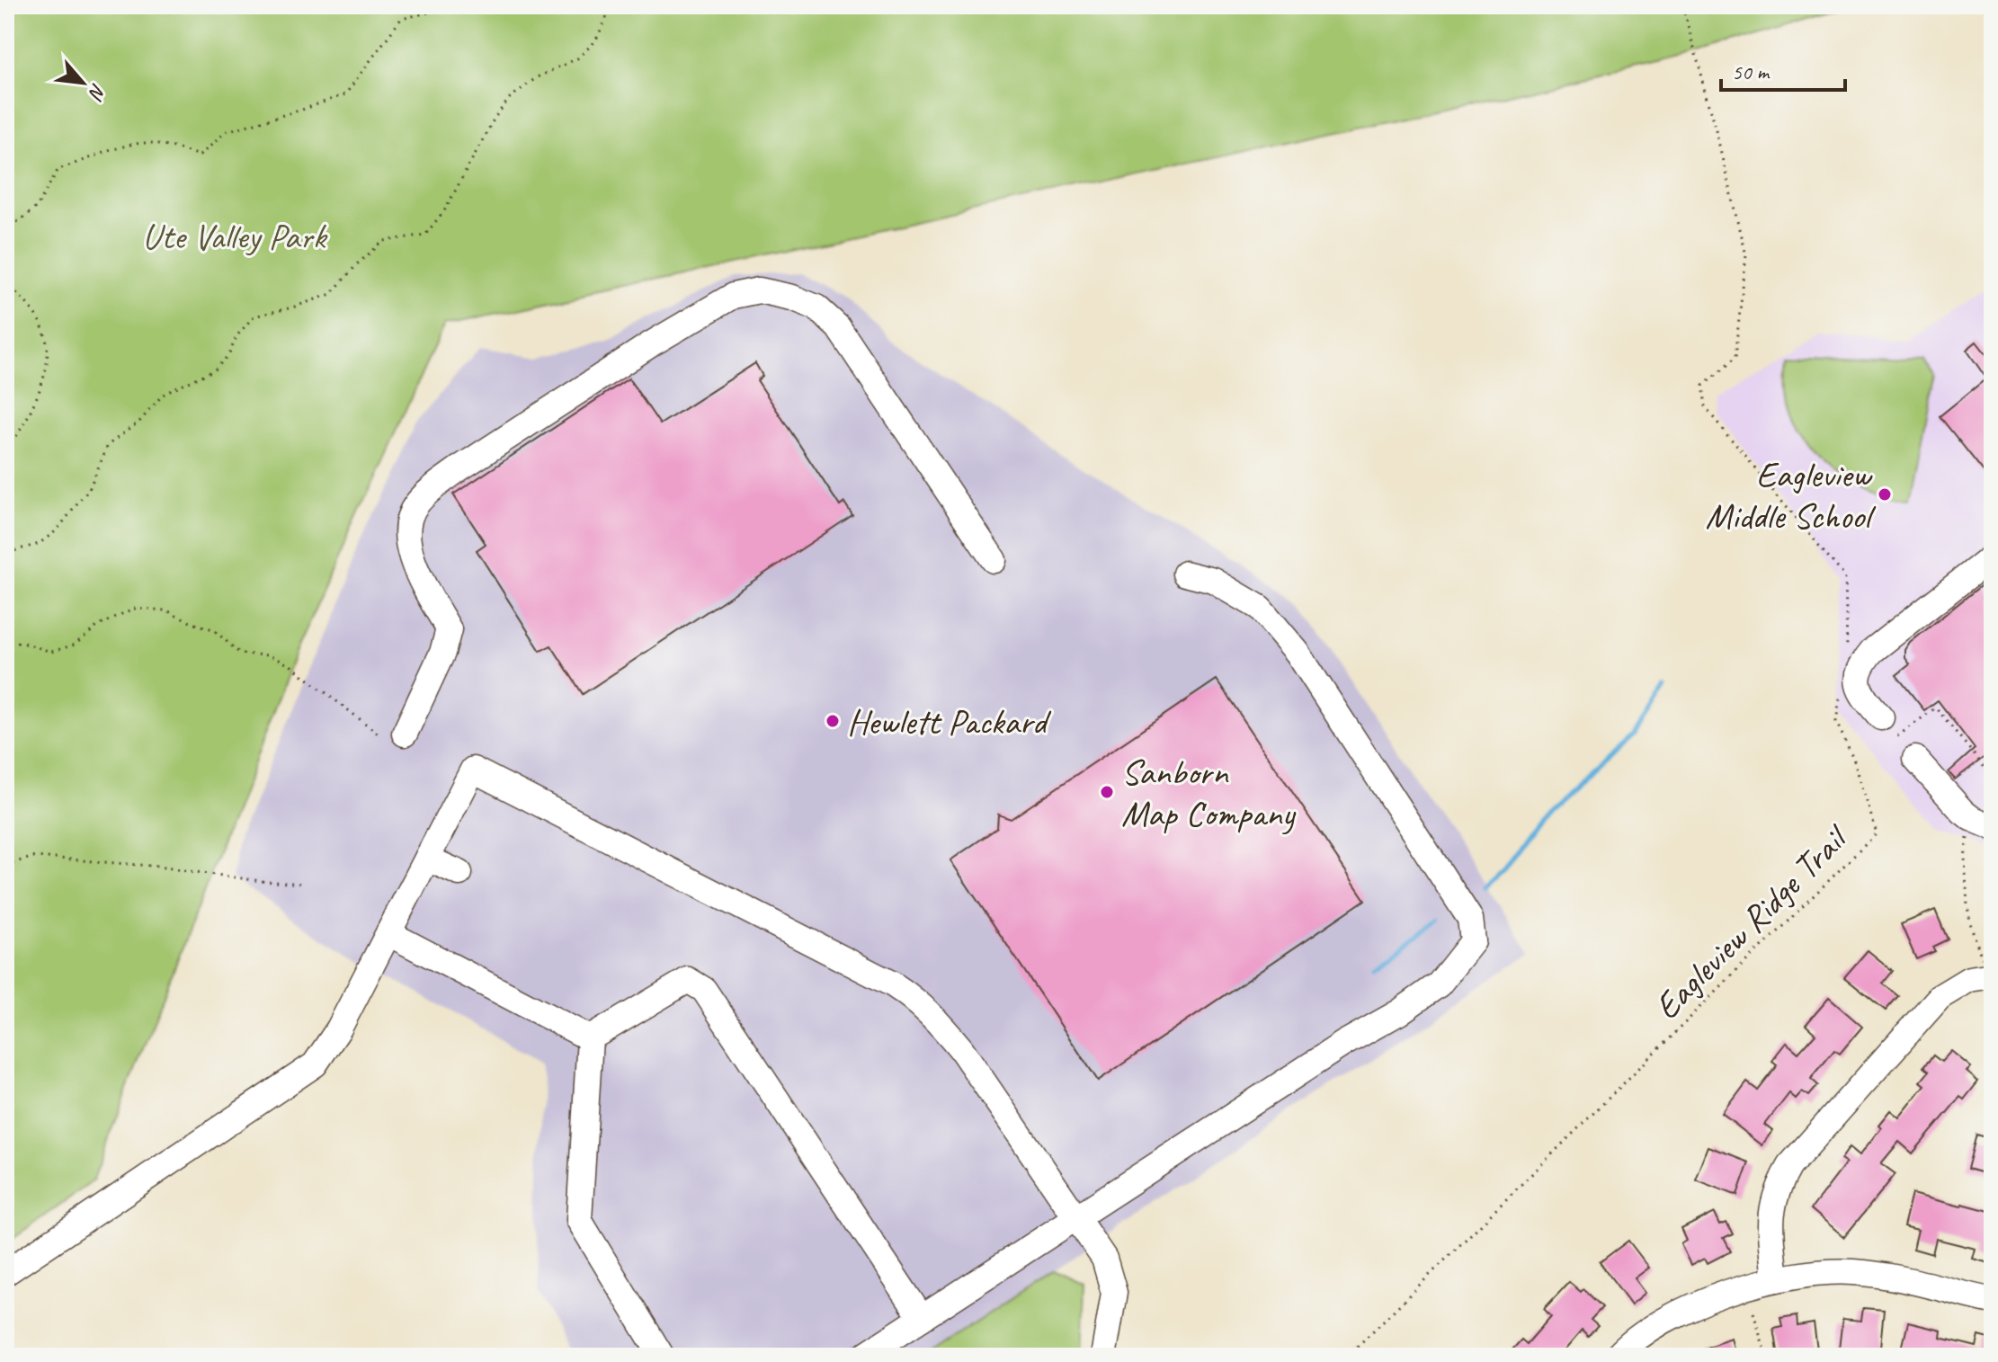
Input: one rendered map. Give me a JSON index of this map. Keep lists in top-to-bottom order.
{
  "streets": {
    "path": ["Eagleview Ridge Trail"]
  },
  "parks": ["Ute Valley Park"],
  "places": ["Eagleview Middle School", "Hewlett Packard", "Sanborn Map Company"],
  "scale_bar": "50 m",
  "north": "bottom right"
}
